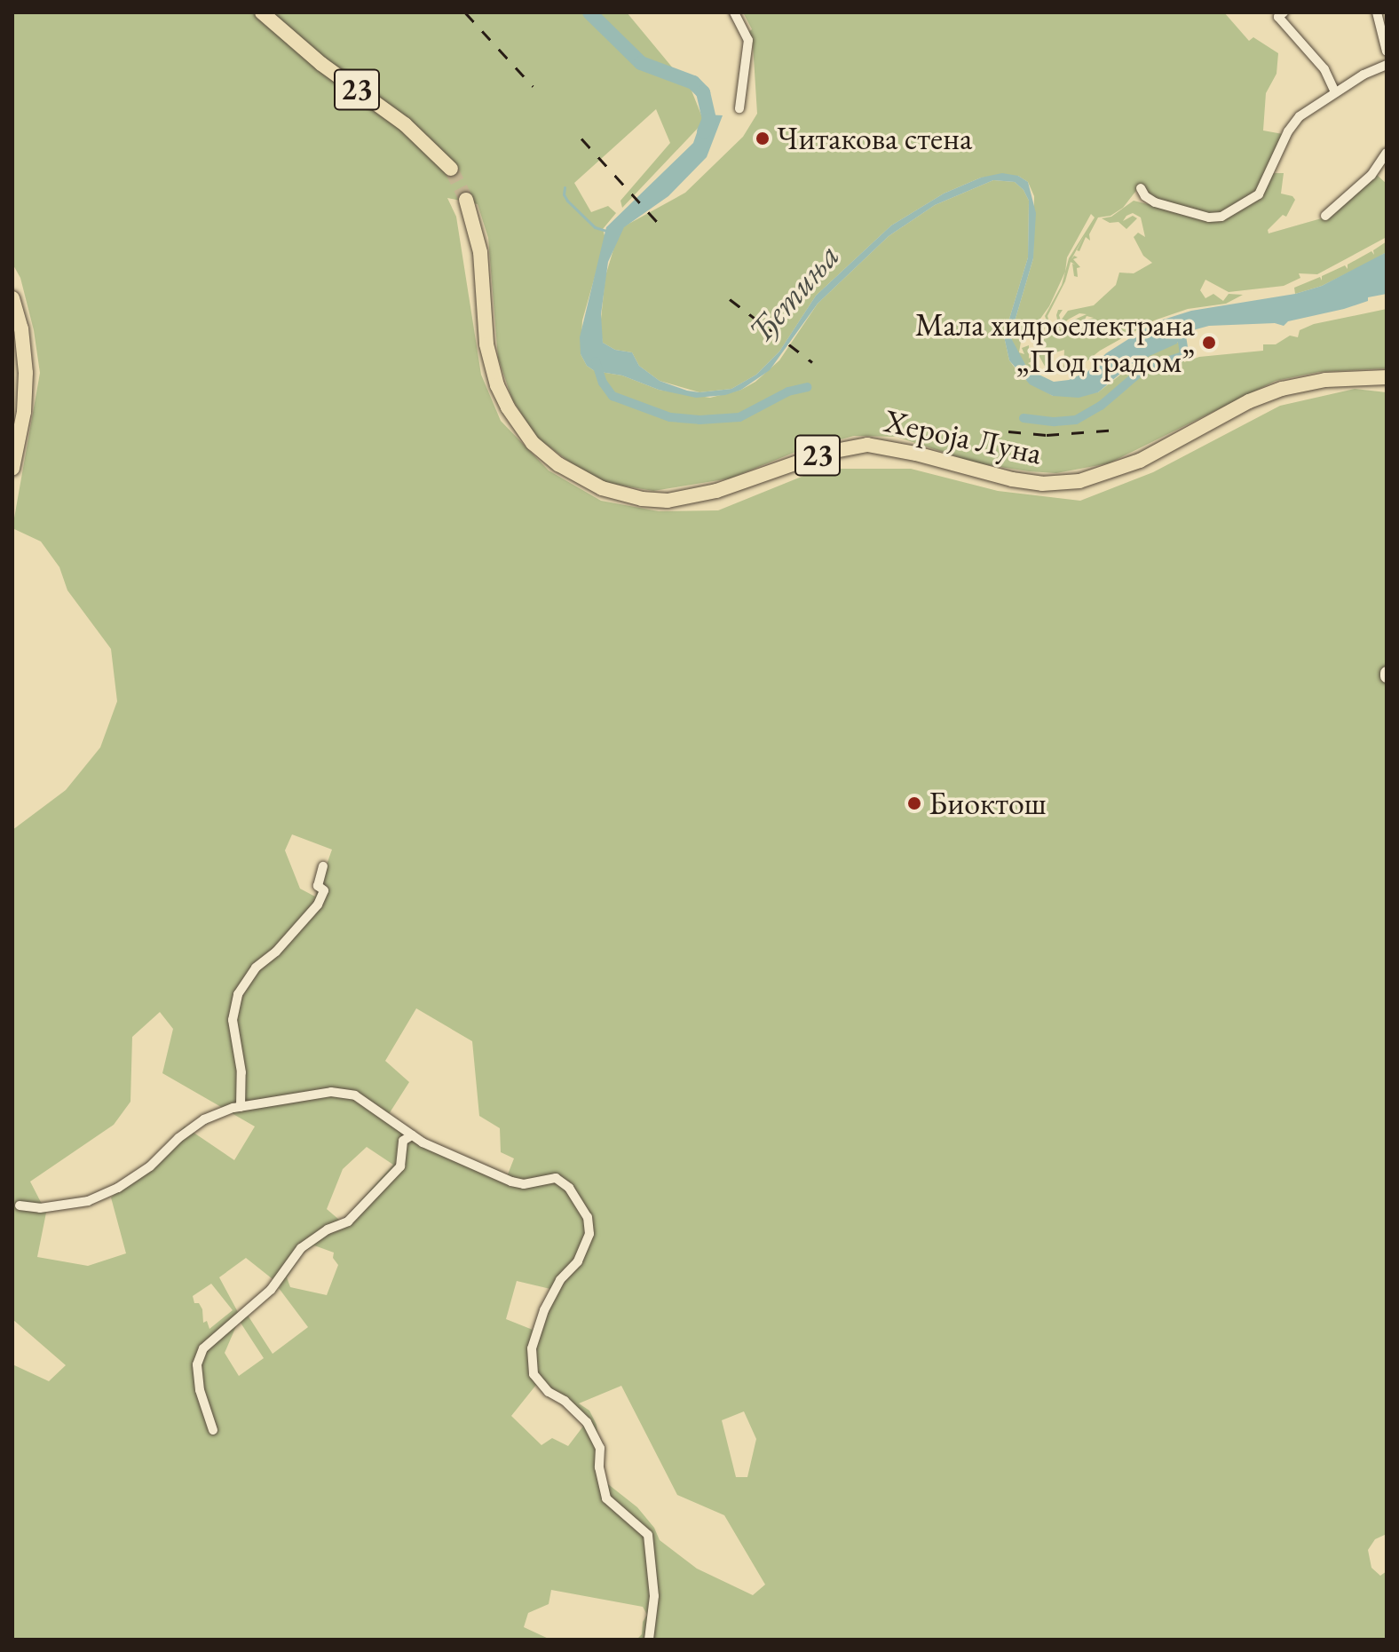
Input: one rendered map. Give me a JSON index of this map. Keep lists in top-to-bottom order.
{
  "streets": {
    "main road": ["23", "Хероја Луна"]
  },
  "water": ["Ђетиња"],
  "places": ["Читакова стена", "Мала хидроелектрана „Под градом”", "Биоктош"]
}
